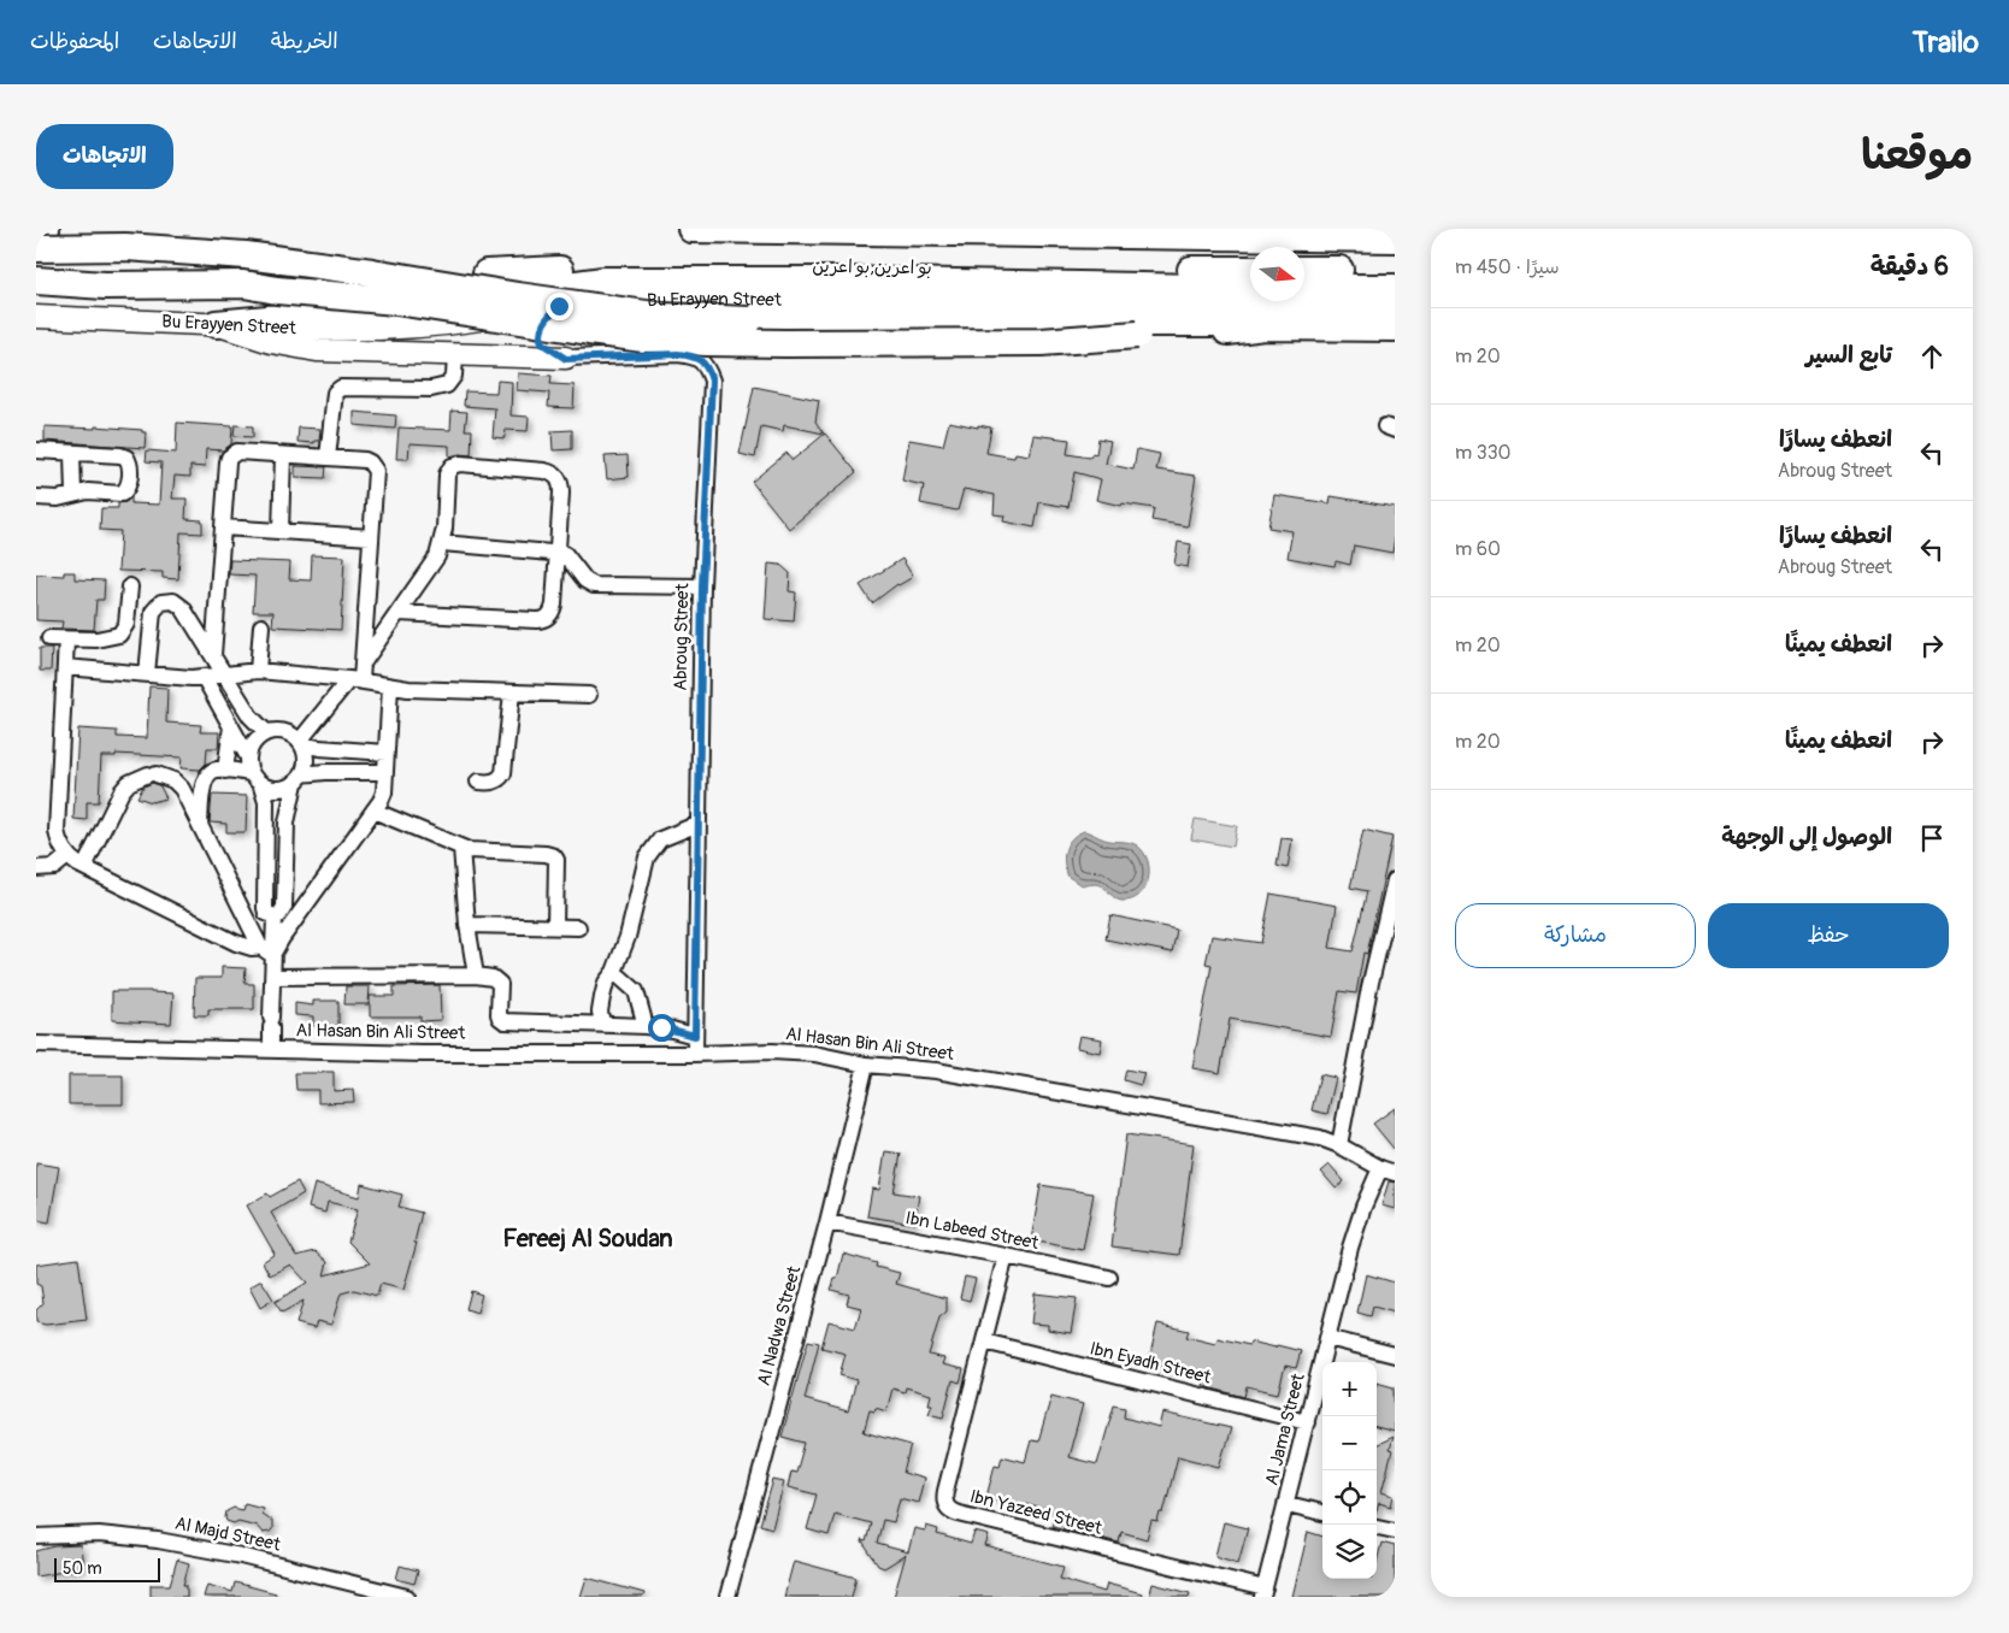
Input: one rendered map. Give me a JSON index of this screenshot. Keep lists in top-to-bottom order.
{
  "streets": {
    "highway": ["بو اعرين,بو اعرين"],
    "main road": ["Bu Erayyen Street"],
    "street": [
      "Abroug Street",
      "Al Hasan Bin Ali Street",
      "Ibn Labeed Street",
      "Al Nadwa Street",
      "Ibn Eyadh Street",
      "Al Jama Street",
      "Ibn Yazeed Street",
      "Al Majd Street"
    ]
  },
  "crossings": [
    ["Abroug Street", "Al Hasan Bin Ali Street"],
    ["Al Hasan Bin Ali Street", "Al Nadwa Street"],
    ["Al Hasan Bin Ali Street", "Al Jama Street"],
    ["Ibn Labeed Street", "Al Nadwa Street"],
    ["Ibn Labeed Street", "Ibn Yazeed Street"],
    ["Ibn Eyadh Street", "Al Jama Street"],
    ["Ibn Eyadh Street", "Ibn Yazeed Street"],
    ["Al Jama Street", "Ibn Yazeed Street"]
  ],
  "districts": ["Fereej Al Soudan"],
  "scale_bar": "50 m",
  "north": "right",
  "page": {
    "header": "Trailo",
    "nav": ["الخريطة", "الاتجاهات", "المحفوظات"],
    "title": "موقعنا",
    "buttons": [
      "الاتجاهات",
      ["حفظ", "مشاركة"]
    ],
    "heading": ["6 دقيقة", "سيرًا · 450 m"],
    "list": [
      ["تابع السير", "20 m"],
      ["انعطف يسارًا", "Abroug Street", "330 m"],
      ["انعطف يسارًا", "Abroug Street", "60 m"],
      ["انعطف يمينًا", "20 m"],
      ["انعطف يمينًا", "20 m"],
      "الوصول إلى الوجهة"
    ],
    "map_buttons": ["+", "−"],
    "scale": "50 m"
  }
}
